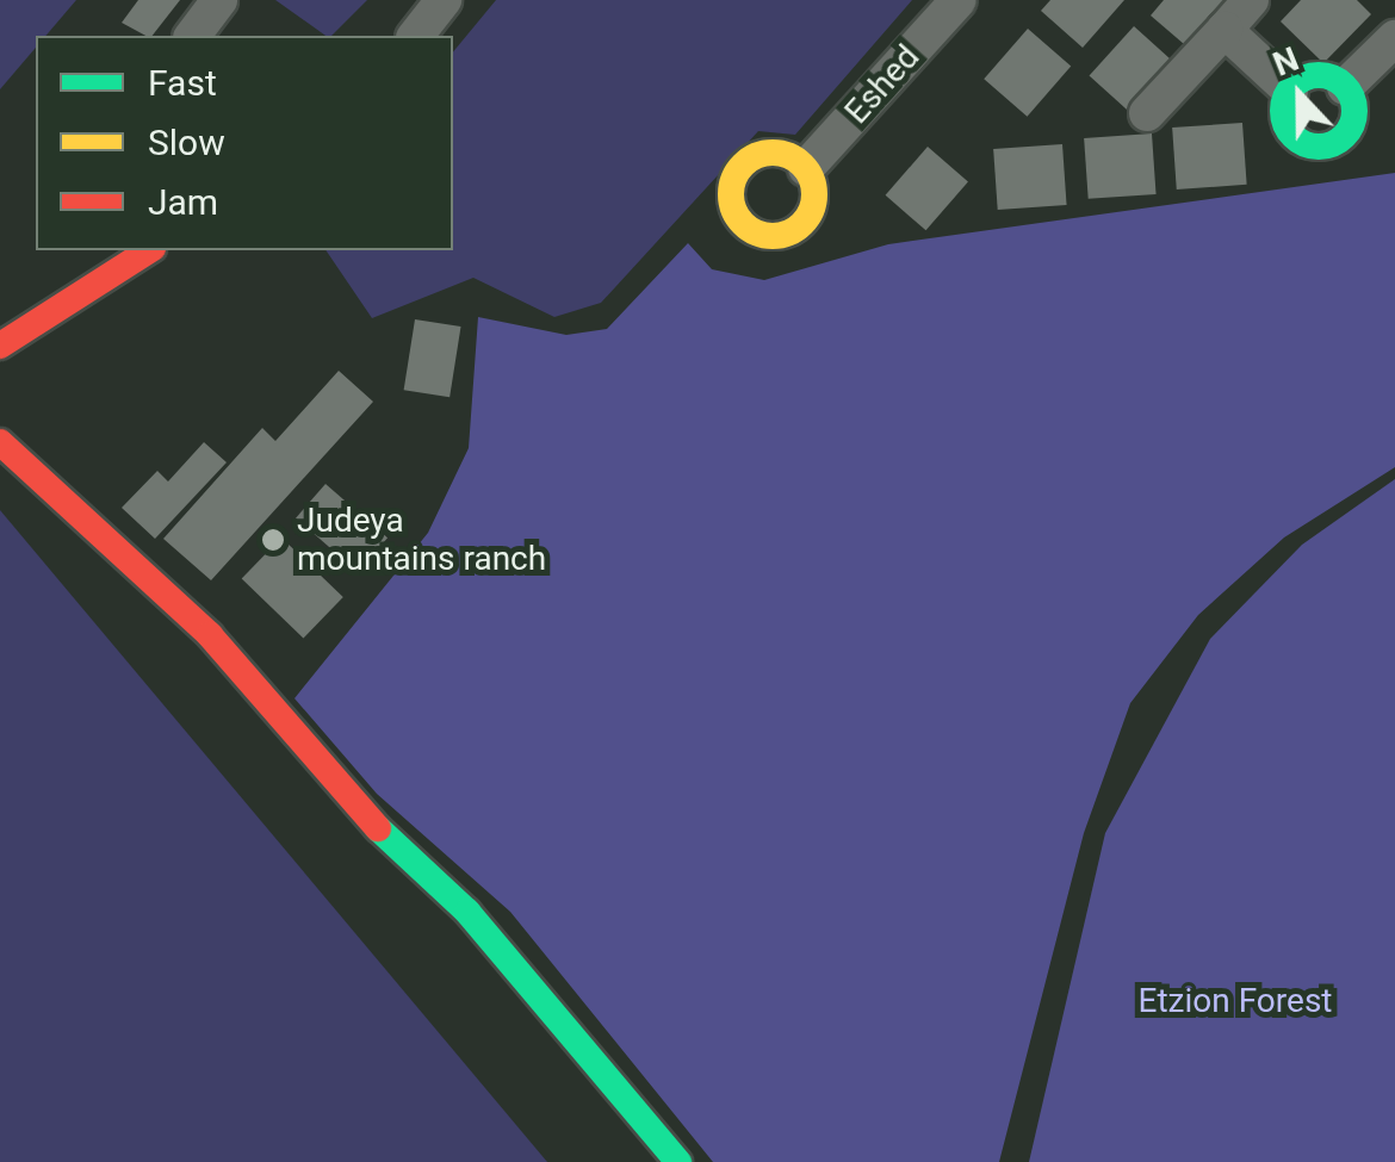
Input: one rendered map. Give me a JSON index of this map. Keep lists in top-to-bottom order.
{
  "streets": {
    "street": ["Eshed"]
  },
  "parks": ["Etzion Forest"],
  "places": ["Judeya mountains ranch"],
  "legend": ["Fast", "Slow", "Jam"],
  "north": "top"
}
